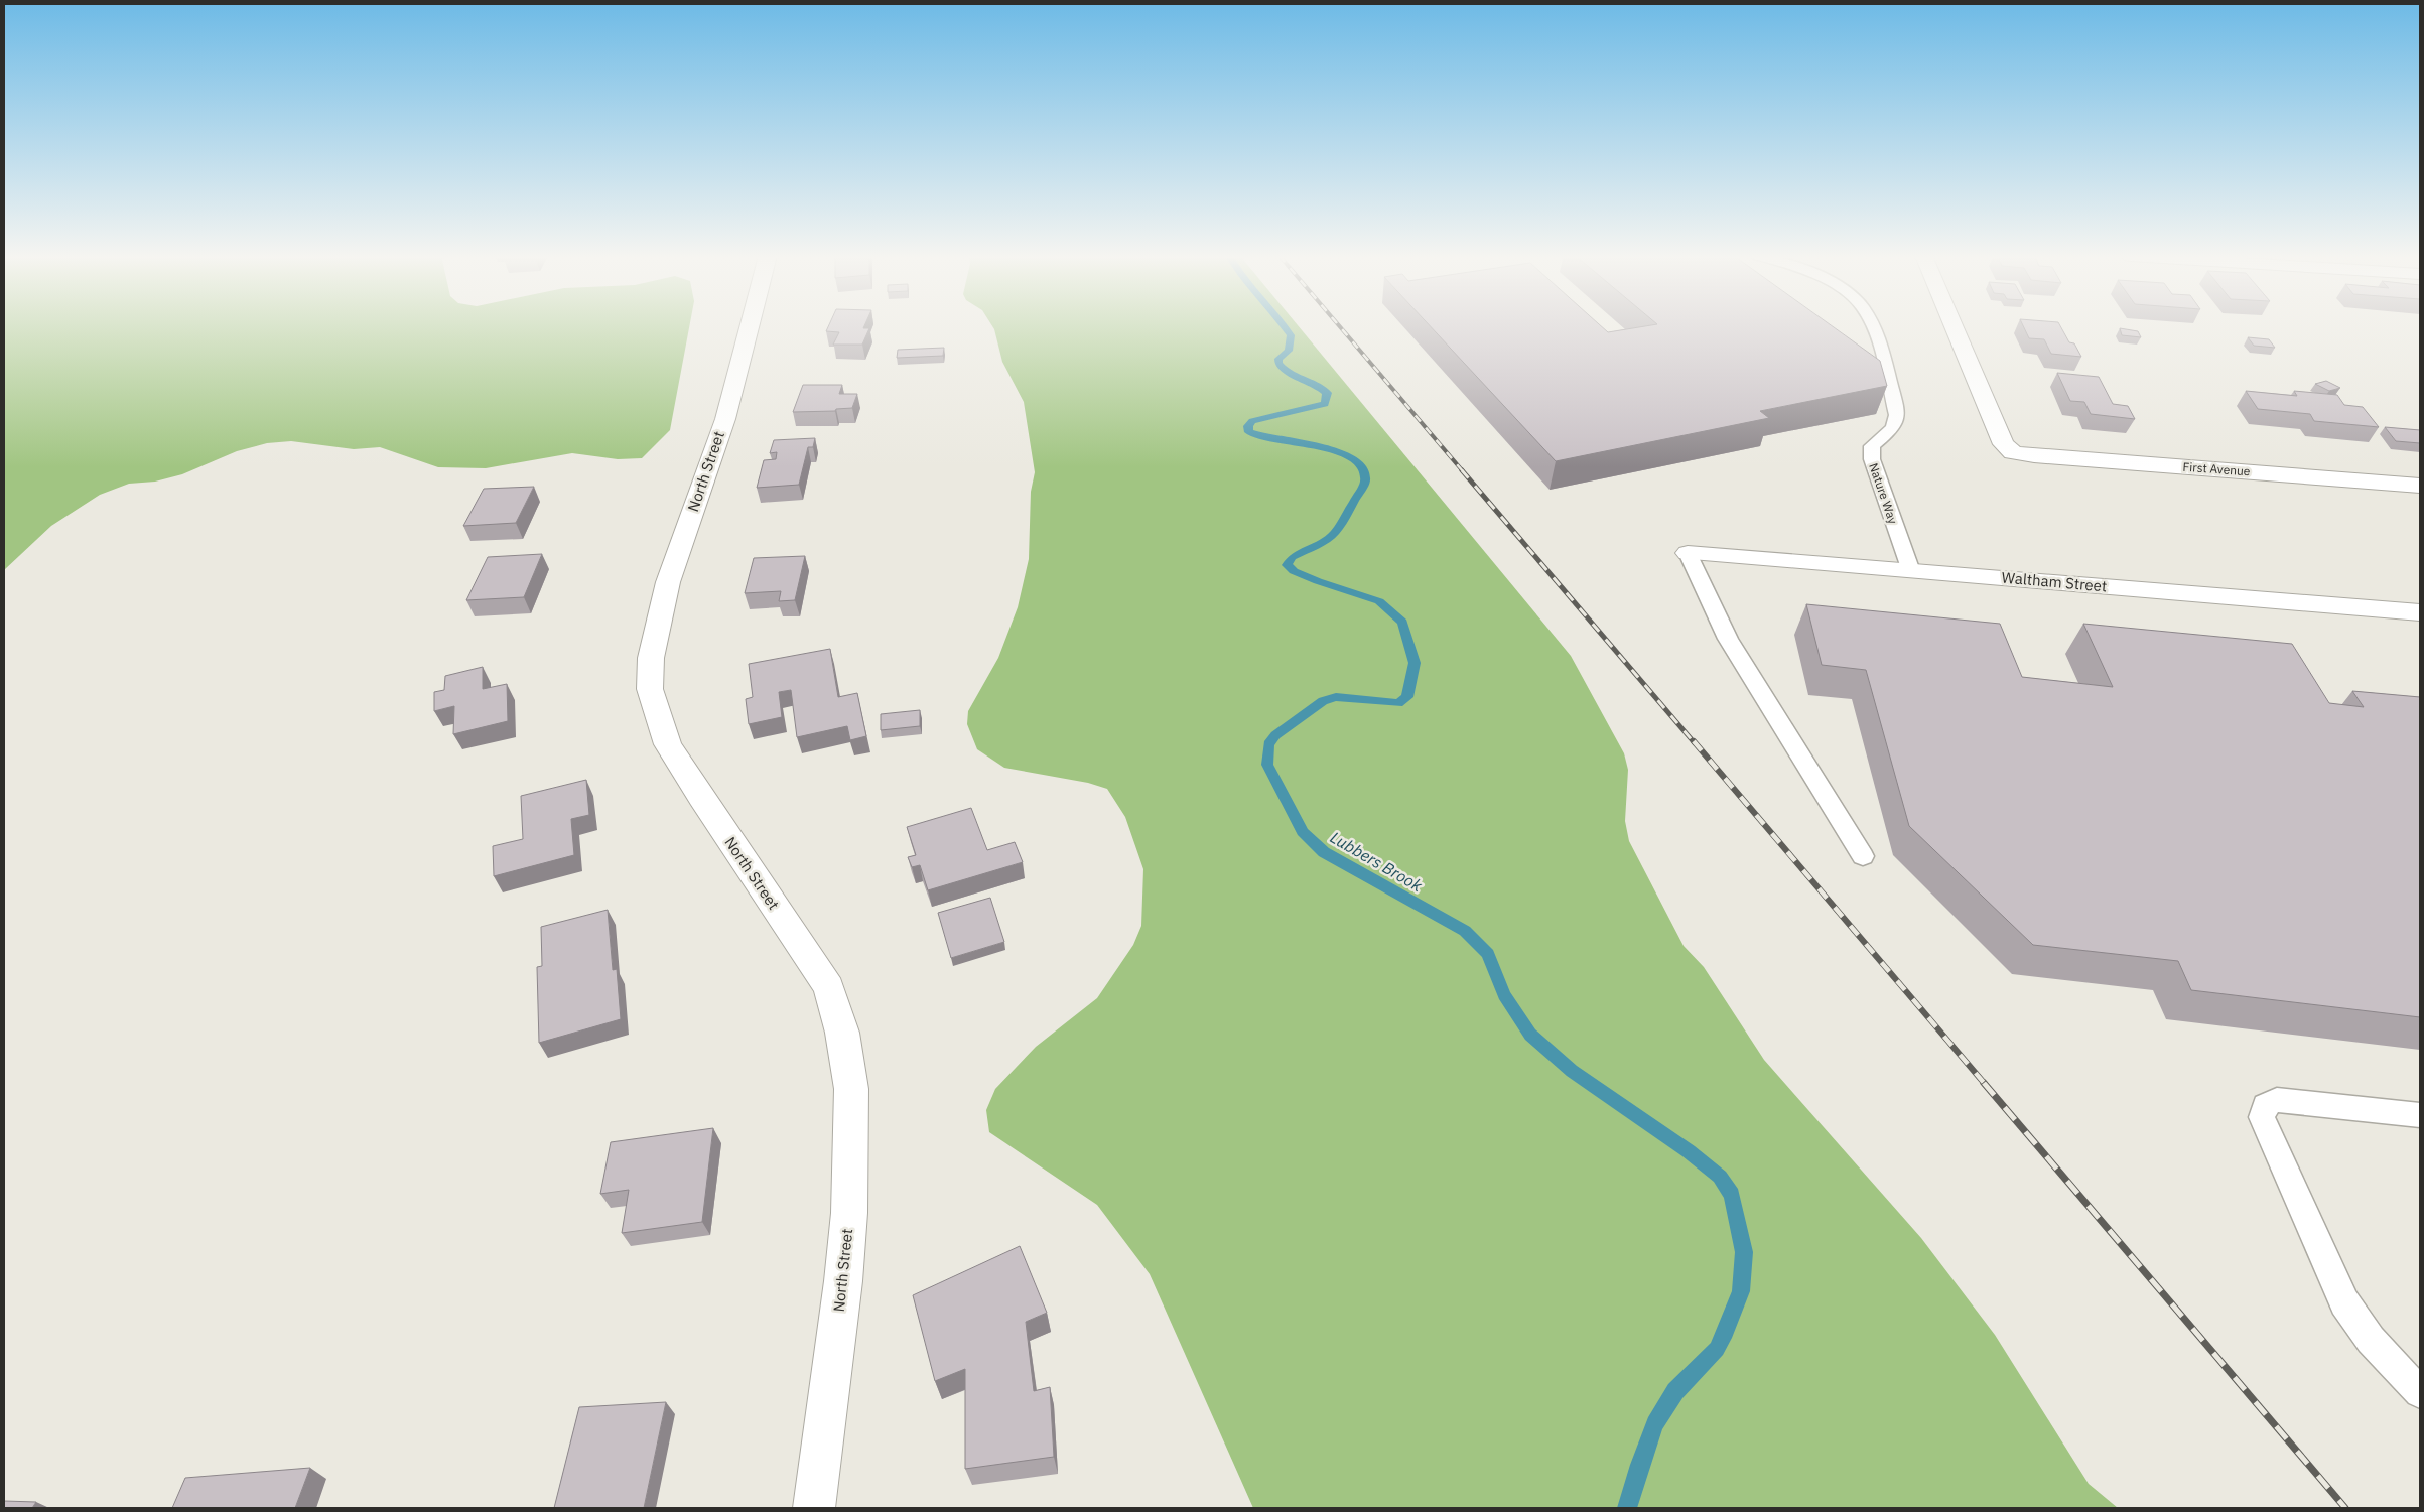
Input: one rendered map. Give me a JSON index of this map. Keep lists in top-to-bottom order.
{
  "streets": {
    "street": ["First Avenue", "North Street", "Waltham Street"],
    "lane": ["Nature Way"]
  },
  "crossings": [
    ["Nature Way", "Waltham Street"]
  ],
  "water": ["Lubbers Brook"]
}
